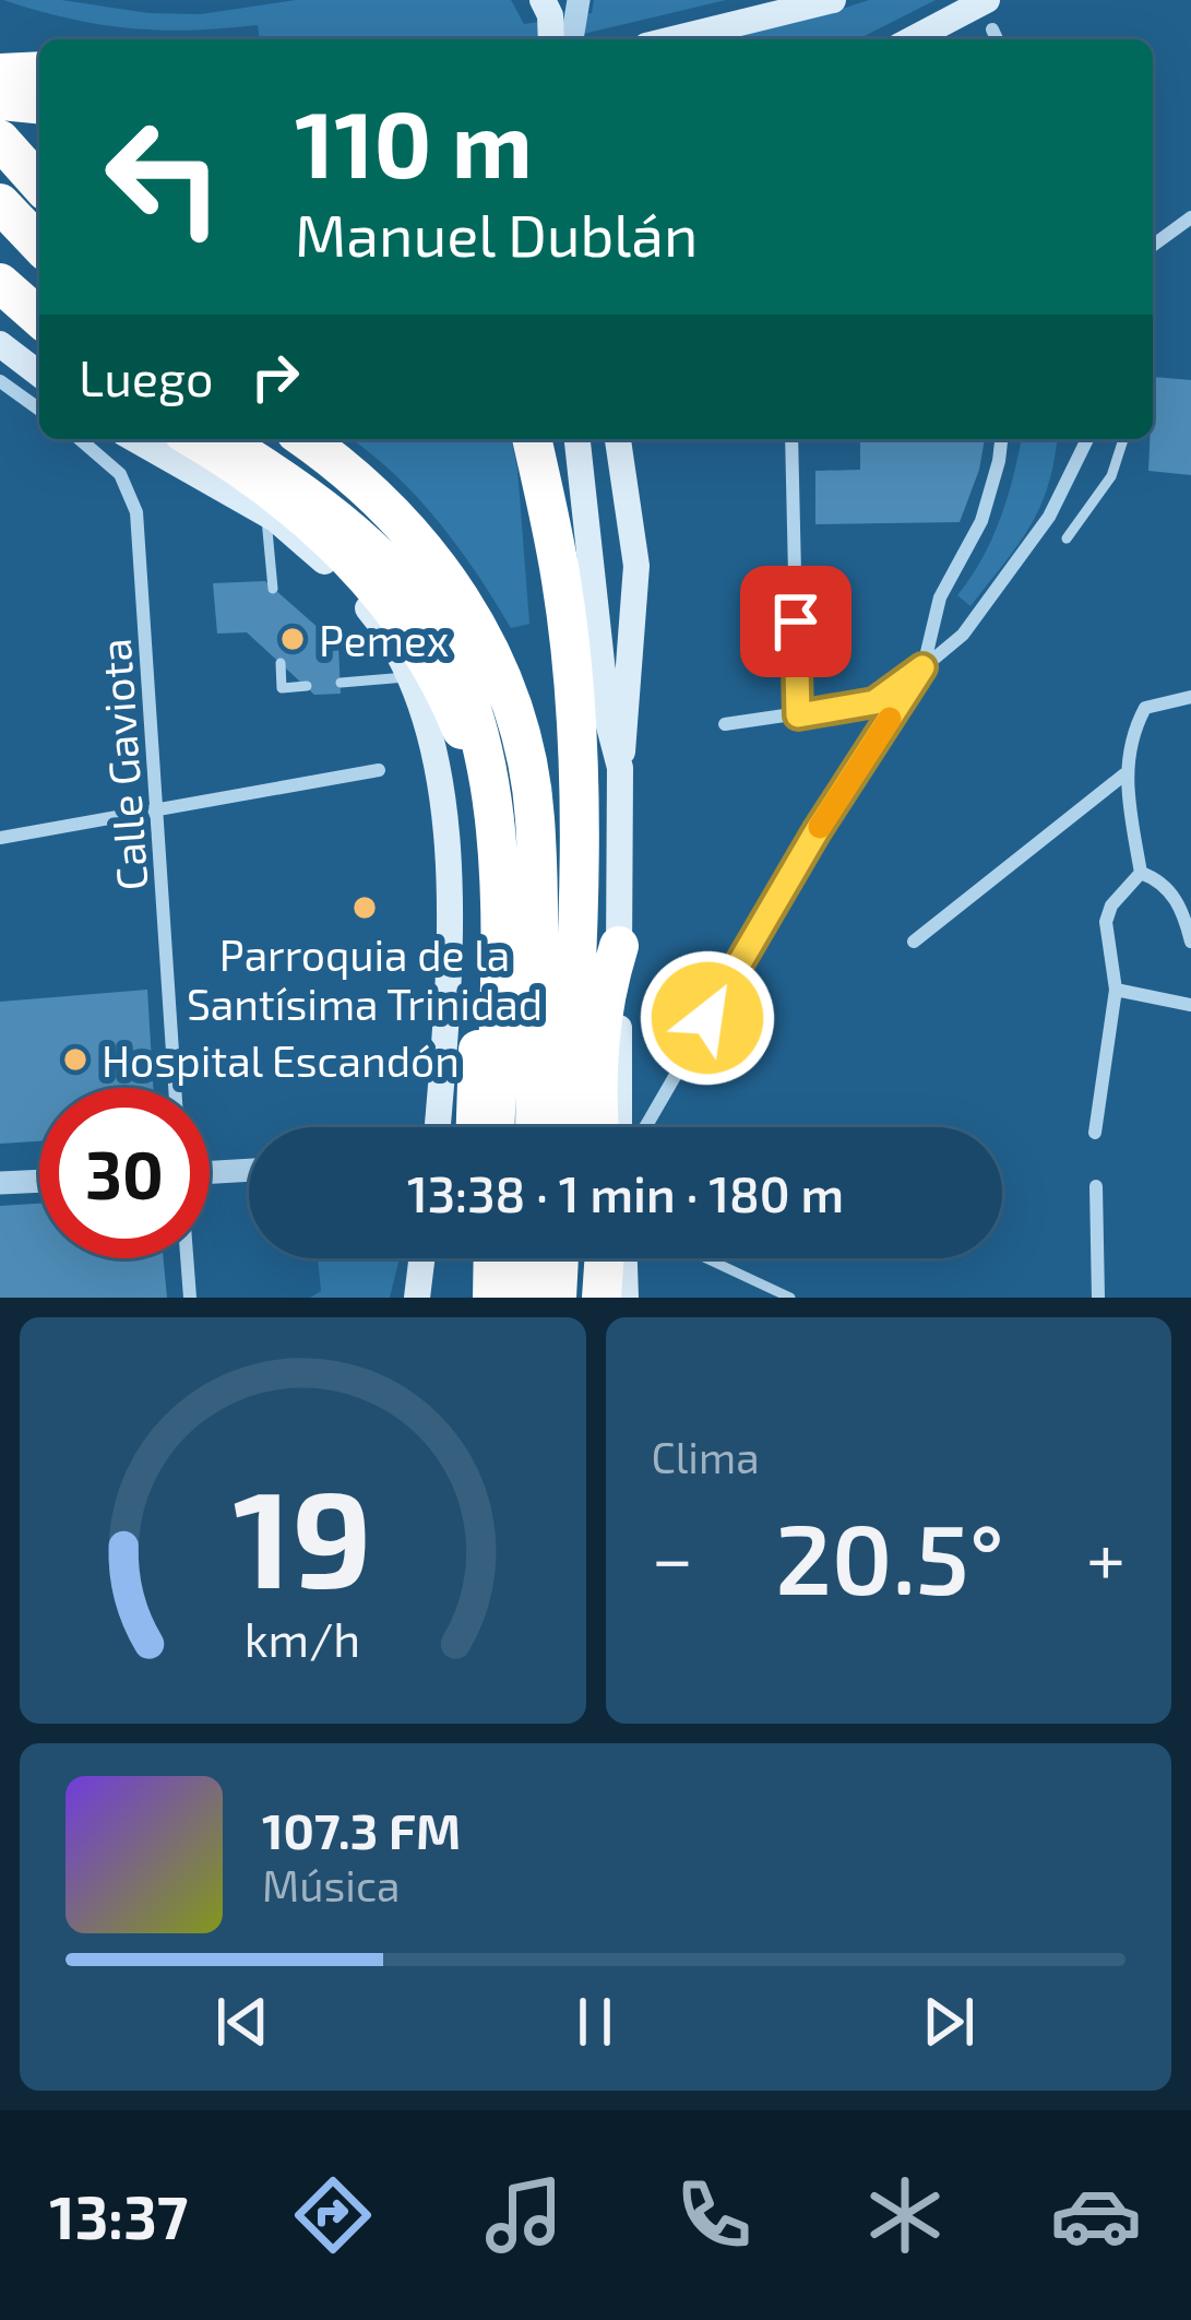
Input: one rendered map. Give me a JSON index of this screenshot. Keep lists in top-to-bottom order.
{
  "streets": {
    "street": ["Calle Gaviota"]
  },
  "places": ["Pemex", "Parroquia de la Santísima Trinidad", "Hospital Escandón"],
  "page": {
    "turn": ["110 m", "Manuel Dublán"],
    "then": "Luego",
    "limit": "30",
    "trip": "13:38 · 1 min · 180 m",
    "tile": "Clima",
    "heat": ["−", "20.5°", "+"],
    "song": ["107.3 FM", "Música"],
    "tabs": "13:37",
    "gauge": ["19", "km/h"]
  }
}
